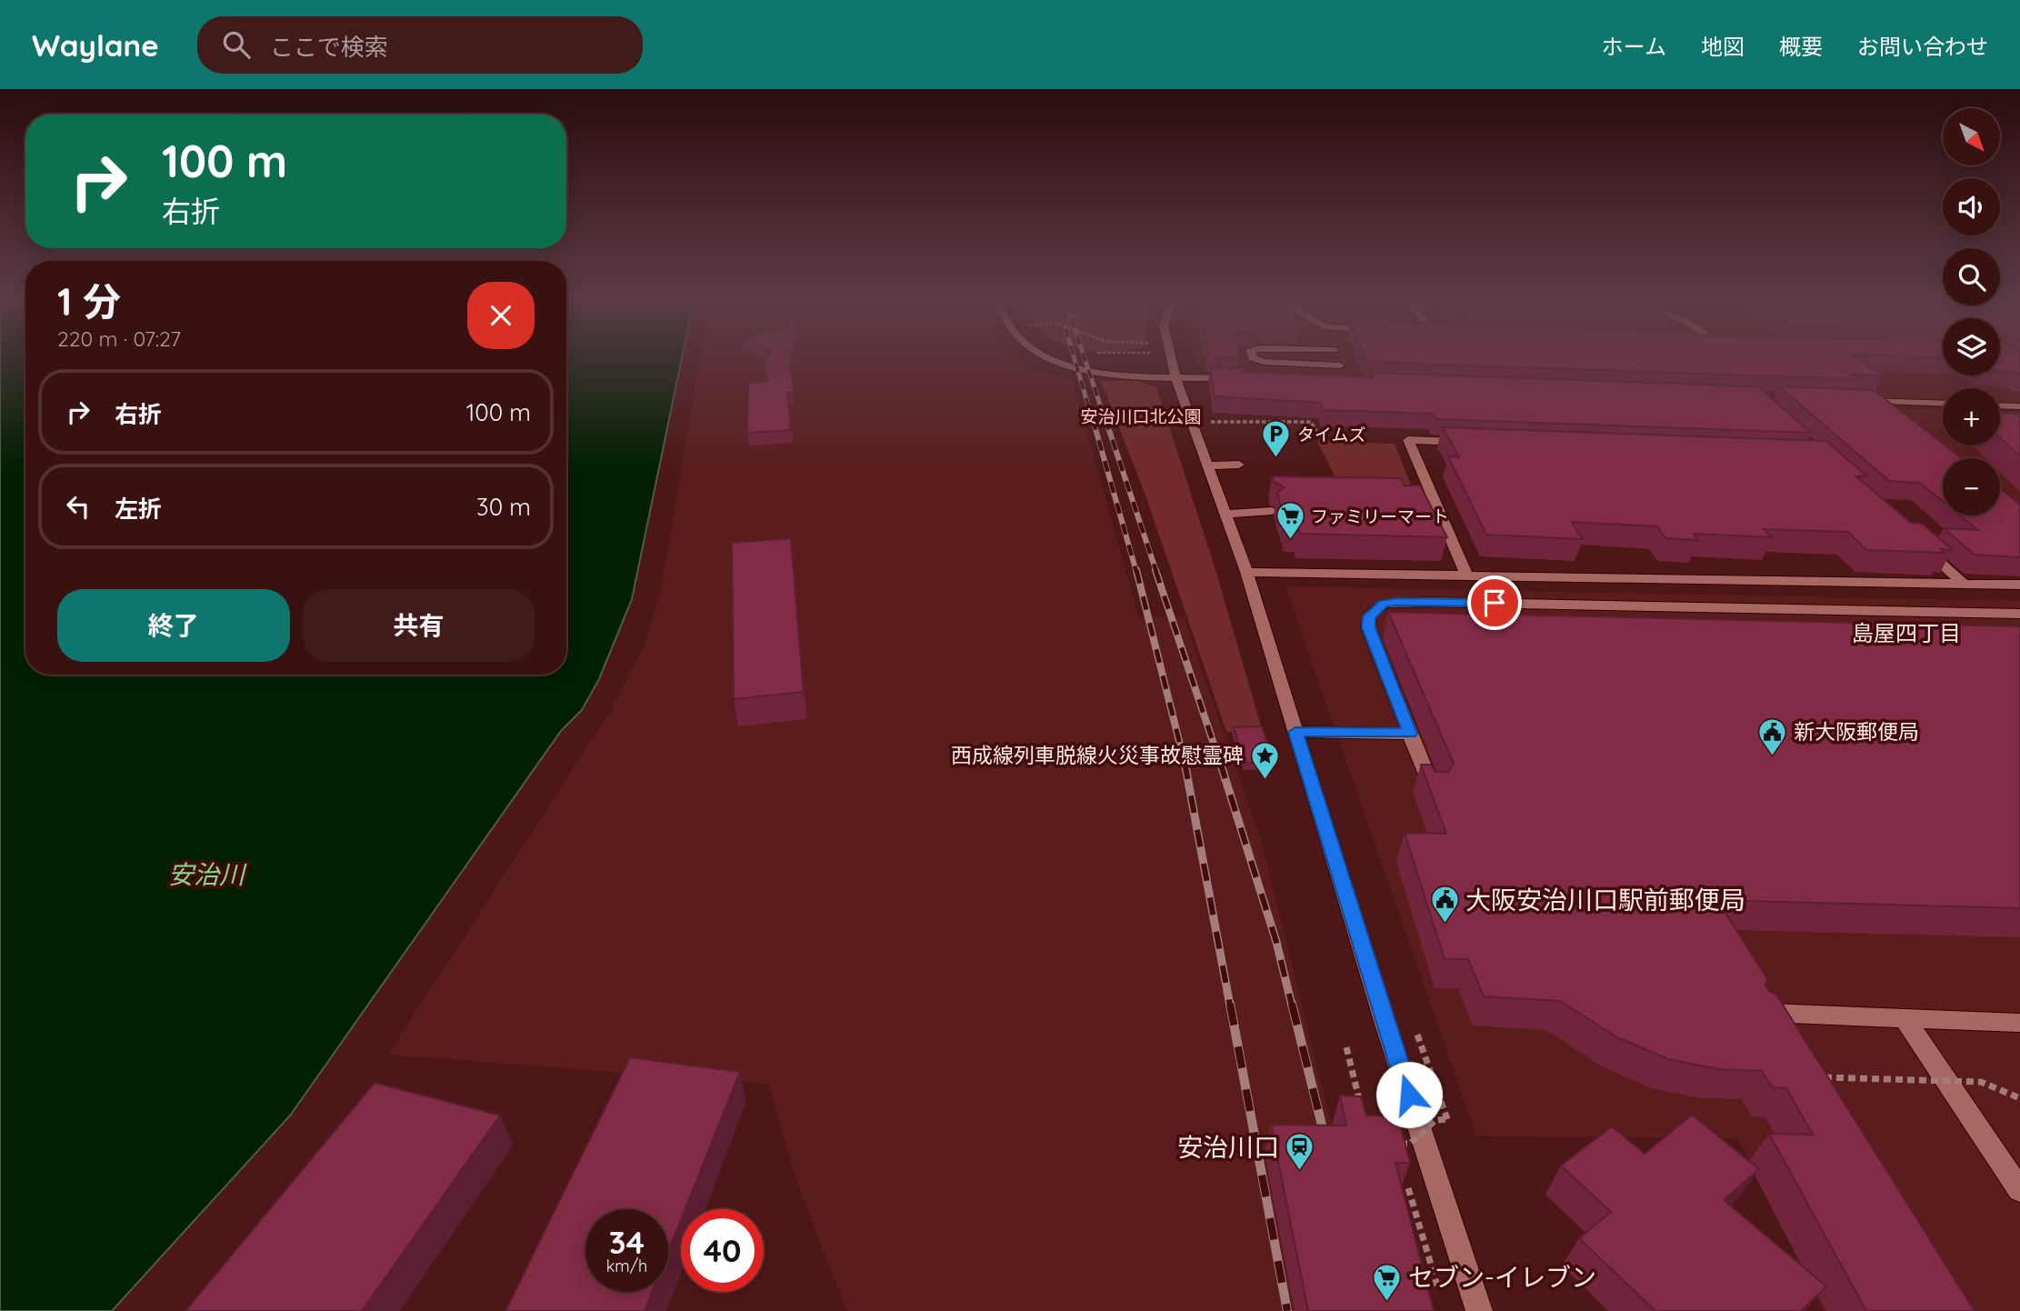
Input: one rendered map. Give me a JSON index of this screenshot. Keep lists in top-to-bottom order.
{
  "districts": ["島屋四丁目"],
  "water": ["安治川"],
  "parks": ["安治川口北公園"],
  "places": {
    "parking": ["タイムズ"],
    "supermarket": ["ファミリーマート", "セブン-イレブン"],
    "public building": ["新大阪郵便局", "大阪安治川口駅前郵便局"],
    "place": ["西成線列車脱線火災事故慰霊碑"],
    "station": ["安治川口"]
  },
  "north": "bottom right",
  "page": {
    "header": "Waylane",
    "search": "ここで検索",
    "nav": [
      "ホーム",
      "地図",
      "概要",
      "お問い合わせ"
    ],
    "map_buttons": ["+", "−"],
    "turn": ["100 m", "右折"],
    "heading": ["1 分", "220 m · 07:27"],
    "list": [
      {
        "name": "右折",
        "value": "100 m"
      },
      {
        "name": "左折",
        "value": "30 m"
      }
    ],
    "buttons": ["終了", "共有"],
    "speed": "34 km/h",
    "limit": "40"
  }
}
